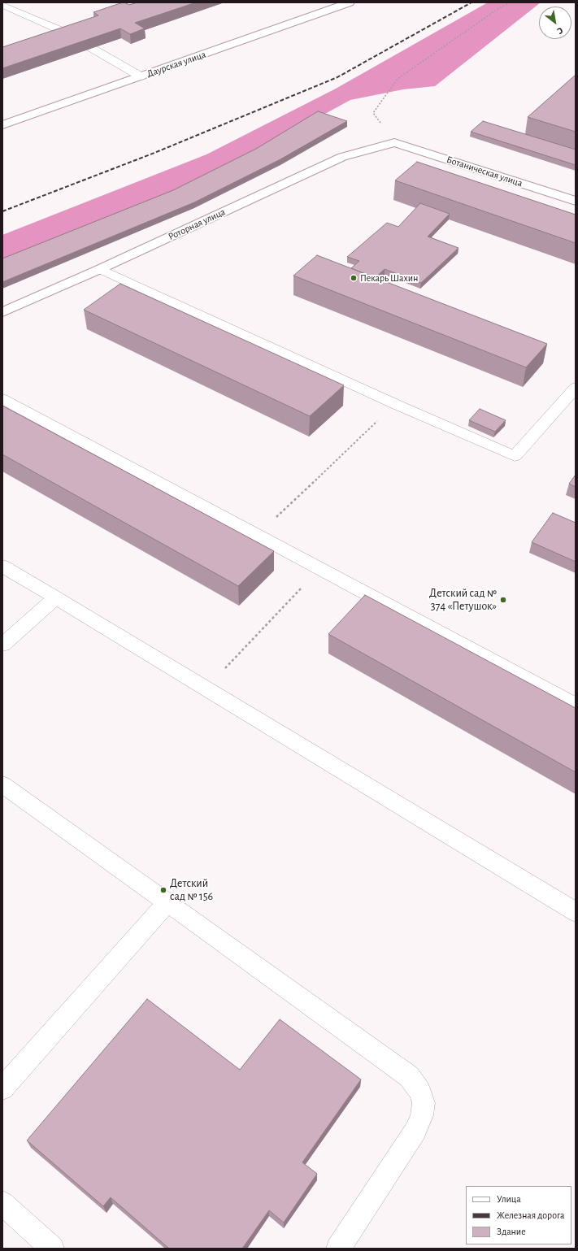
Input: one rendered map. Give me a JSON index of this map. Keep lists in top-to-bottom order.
{
  "streets": {
    "street": ["Даурская улица", "Ботаническая улица", "Роторная улица"]
  },
  "crossings": [
    ["Ботаническая улица", "Роторная улица"]
  ],
  "places": ["Пекарь Шахин", "Детский сад № 374 «Петушок»", "Детский сад № 156"],
  "legend": ["Улица", "Железная дорога", "Здание"],
  "north": "bottom right"
}
